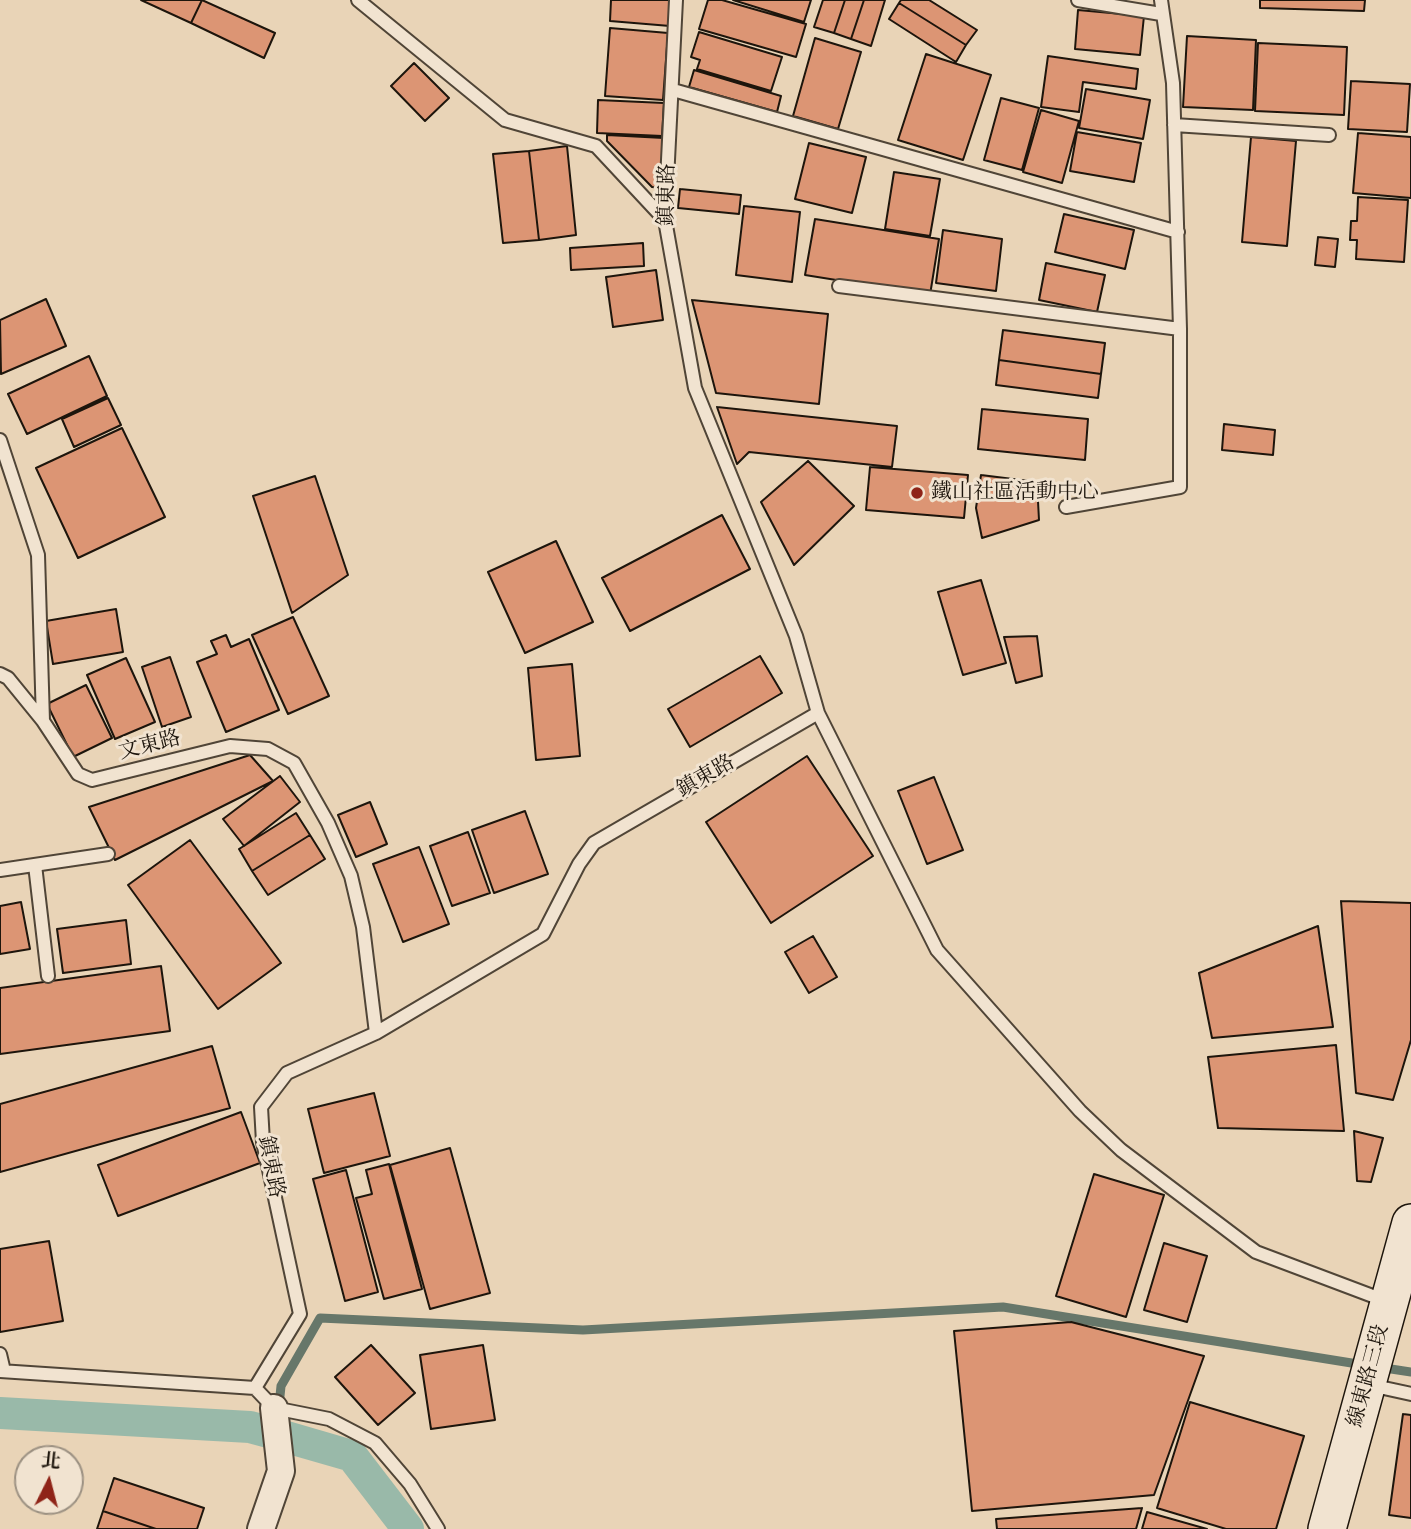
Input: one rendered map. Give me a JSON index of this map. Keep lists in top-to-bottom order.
{
  "streets": {
    "main road": ["線東路三段"],
    "lane": ["鎮東路", "文東路"]
  },
  "crossings": [
    ["鎮東路", "文東路"]
  ],
  "places": ["鐵山社區活動中心"],
  "north": "top"
}
